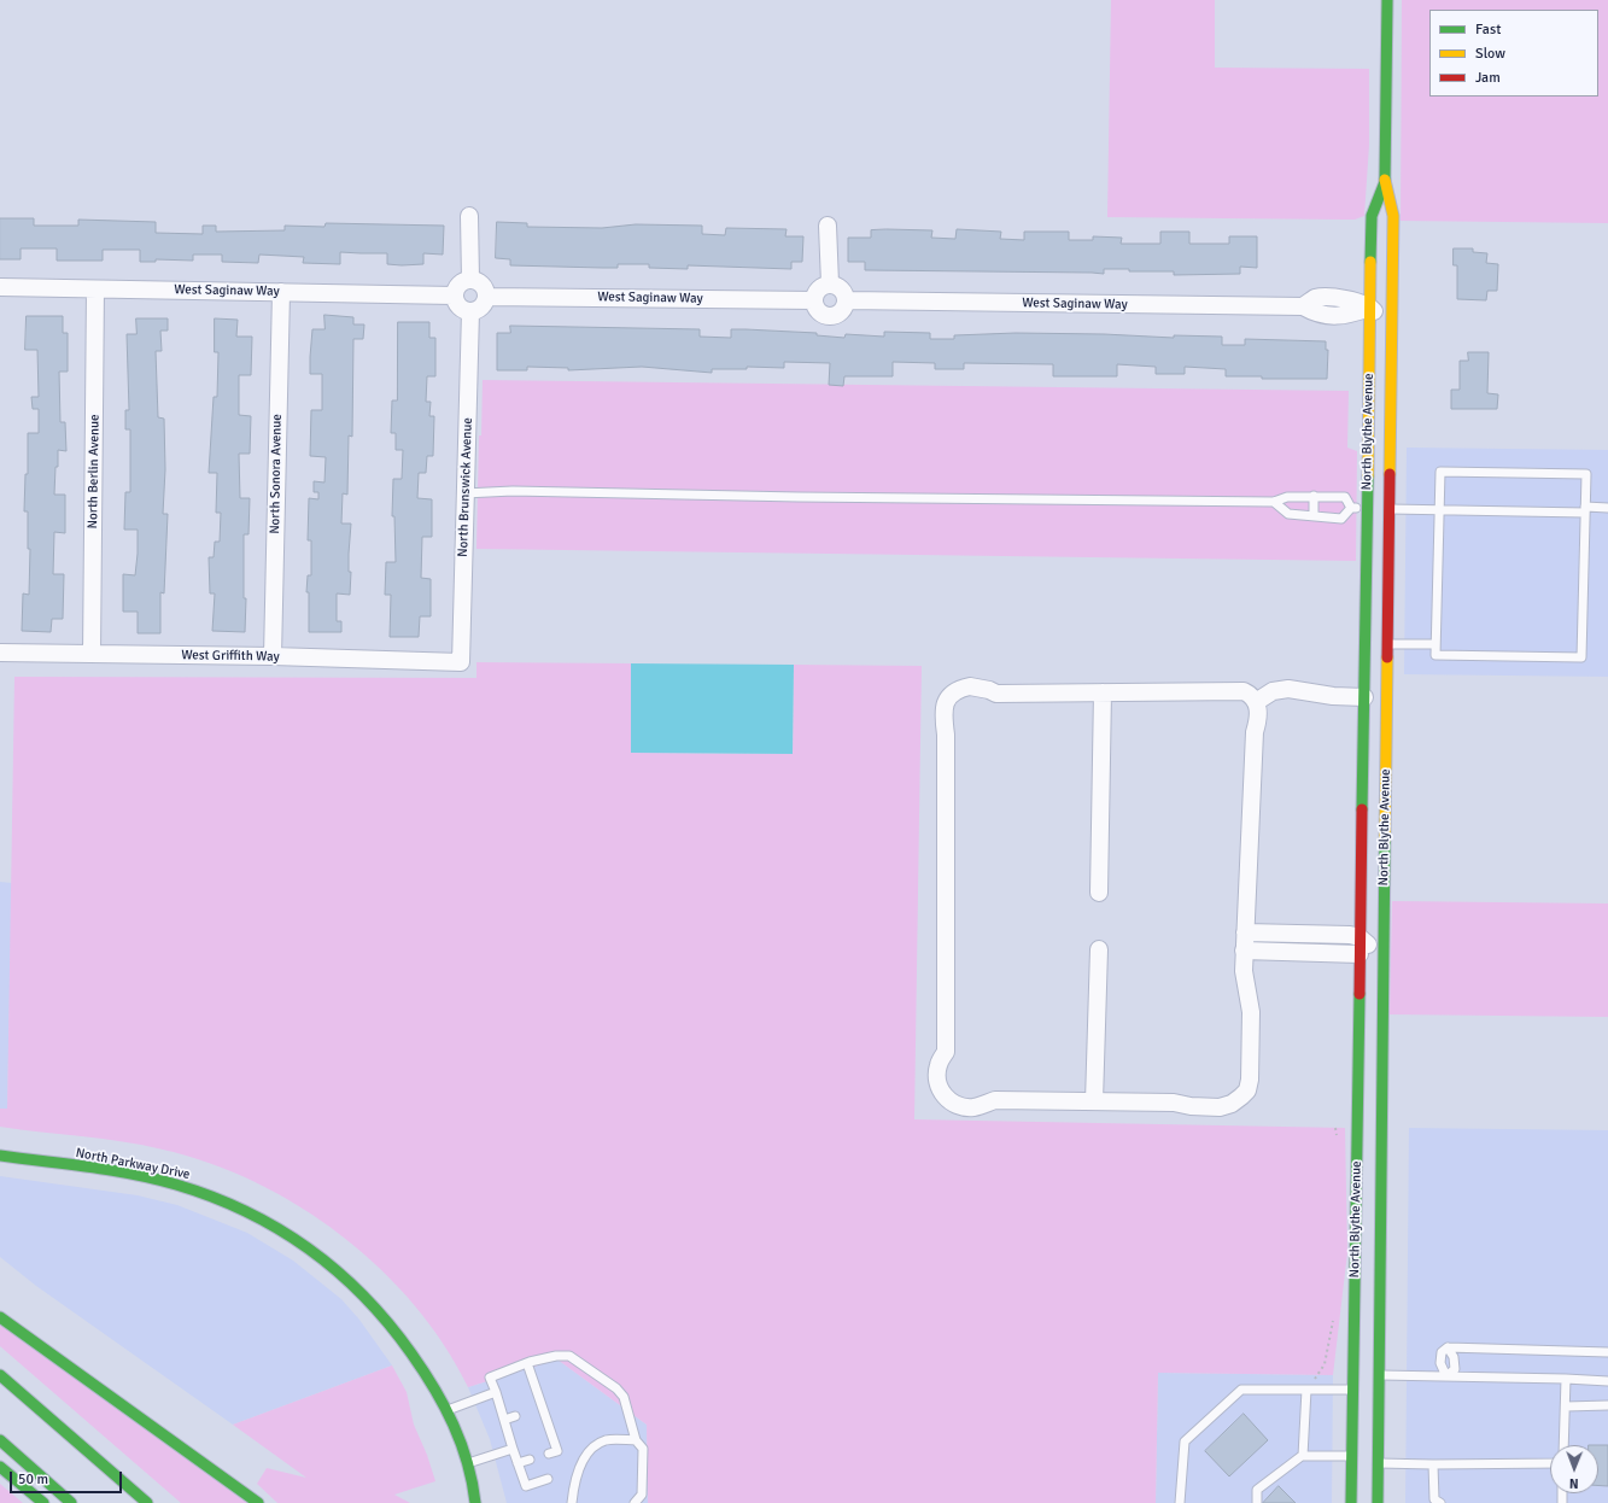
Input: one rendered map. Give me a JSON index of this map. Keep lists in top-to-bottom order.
{
  "streets": {
    "main road": ["North Blythe Avenue", "North Parkway Drive"],
    "street": [
      "West Saginaw Way",
      "North Berlin Avenue",
      "North Sonora Avenue",
      "North Brunswick Avenue",
      "West Griffith Way"
    ]
  },
  "crossings": [
    ["West Saginaw Way", "North Blythe Avenue"],
    ["West Saginaw Way", "North Berlin Avenue"],
    ["West Saginaw Way", "North Sonora Avenue"],
    ["West Saginaw Way", "North Brunswick Avenue"],
    ["North Berlin Avenue", "West Griffith Way"],
    ["North Sonora Avenue", "West Griffith Way"],
    ["North Brunswick Avenue", "West Griffith Way"]
  ],
  "legend": ["Fast", "Slow", "Jam"],
  "scale_bar": "50 m",
  "north": "bottom"
}
